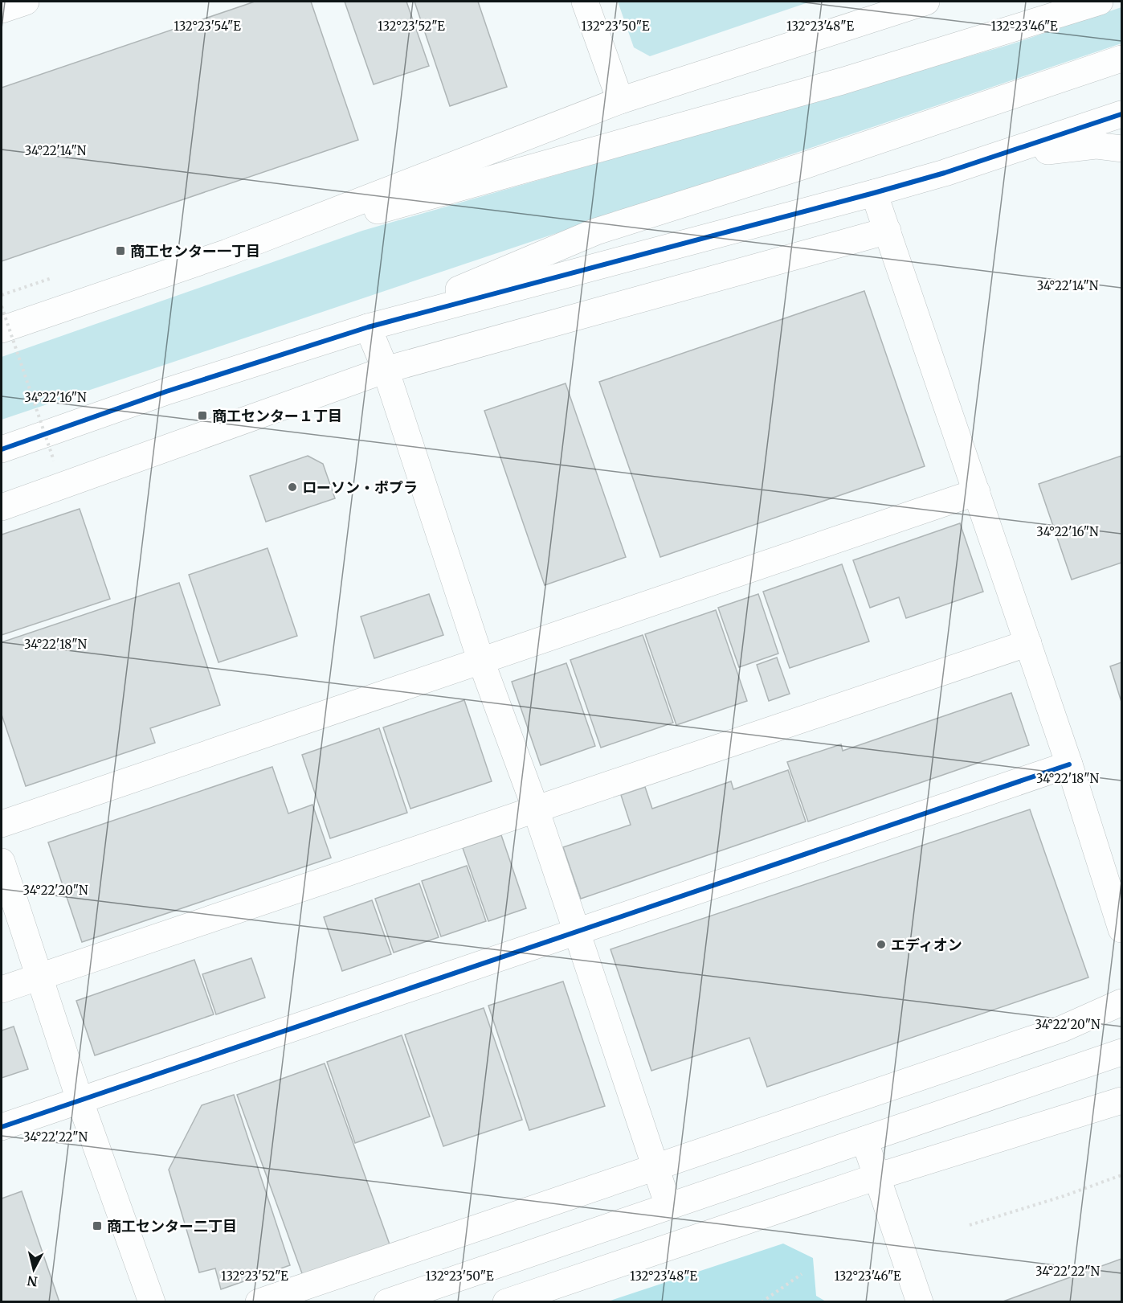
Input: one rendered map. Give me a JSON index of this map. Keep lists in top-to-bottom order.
{
  "places": {
    "transit": ["商工センター一丁目", "商工センター１丁目", "商工センター二丁目"],
    "other": ["ローソン・ポプラ", "エディオン"]
  },
  "north": "bottom",
  "coordinates": [
    "132°23'54\"E",
    "132°23'52\"E",
    "132°23'50\"E",
    "132°23'48\"E",
    "132°23'46\"E",
    "34°22'14\"N",
    "34°22'16\"N",
    "34°22'18\"N",
    "34°22'20\"N",
    "34°22'22\"N"
  ]
}
